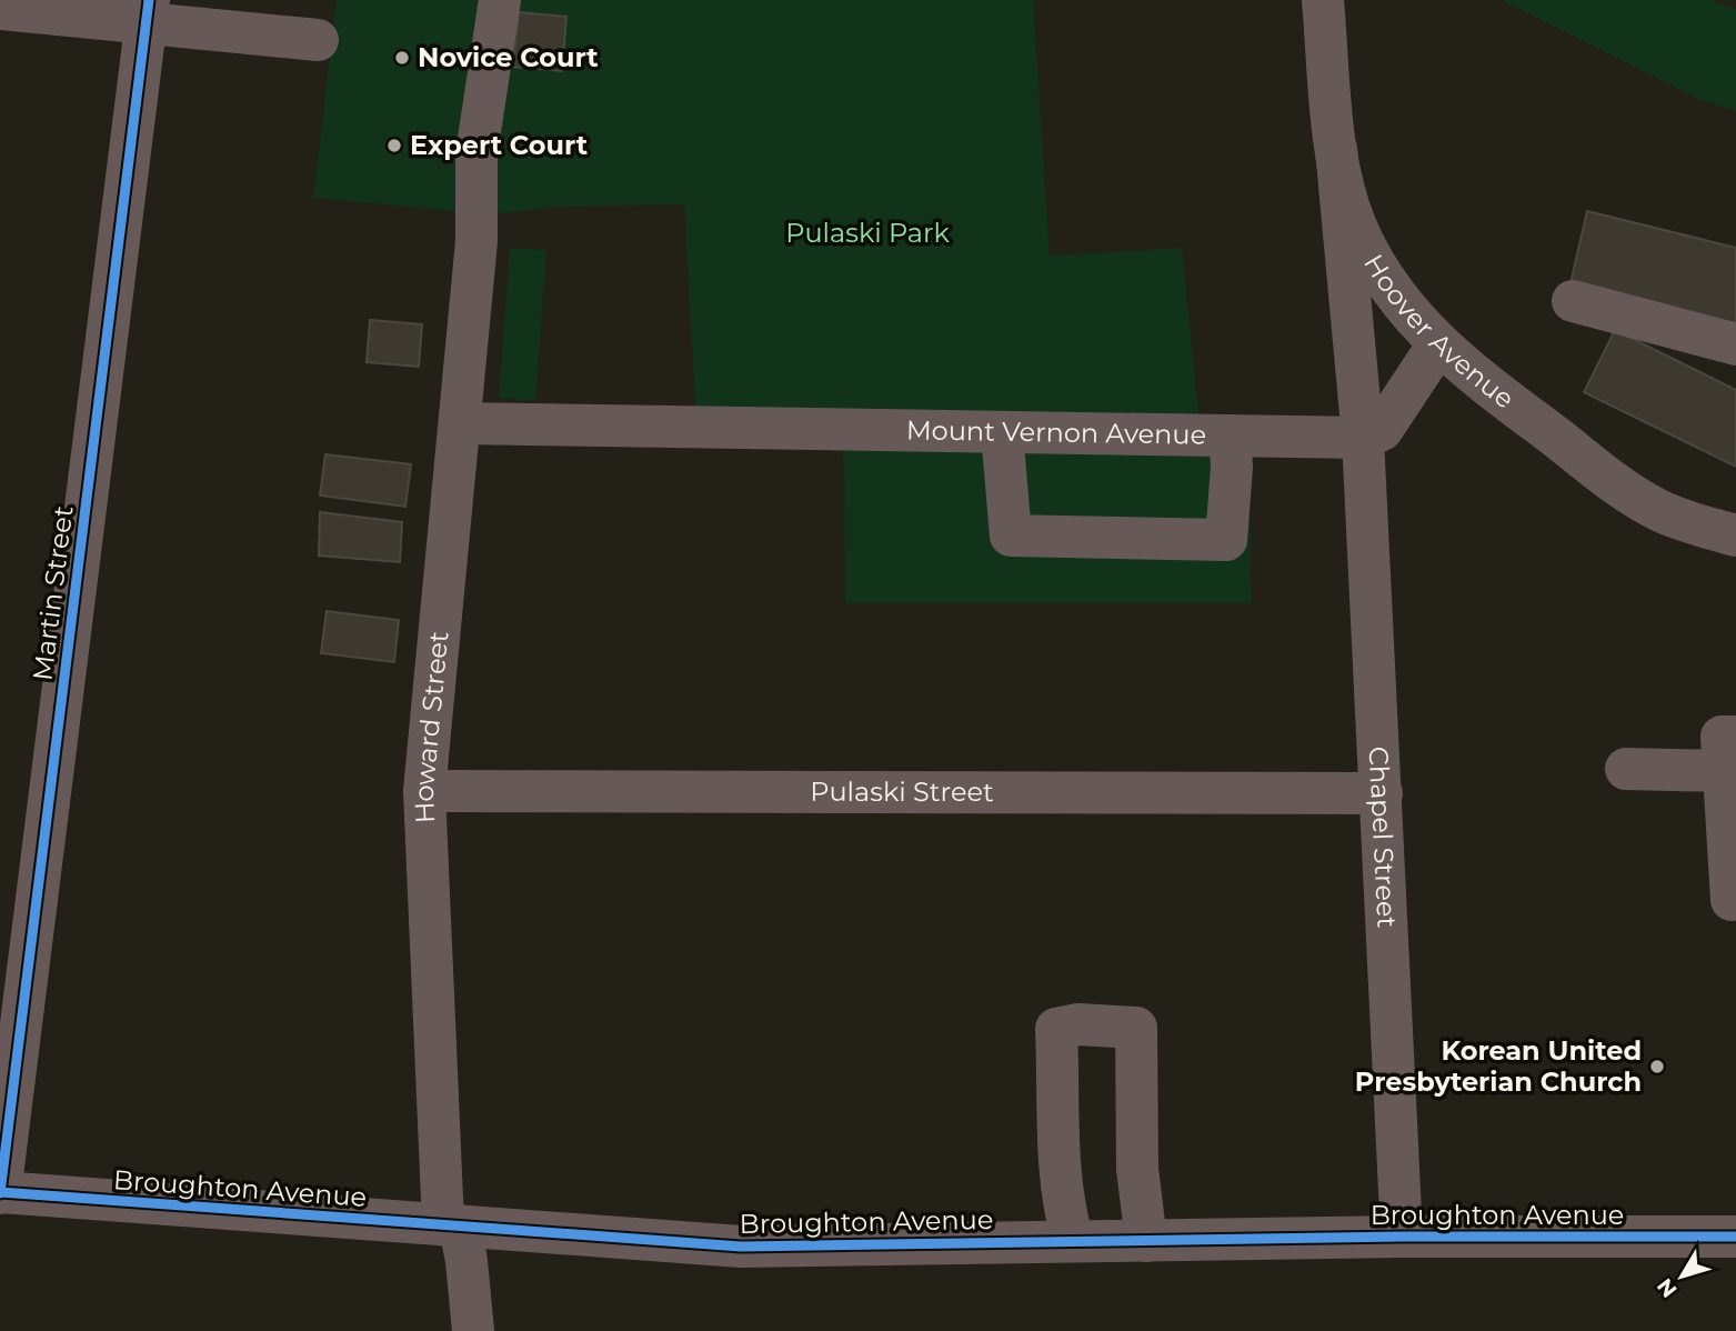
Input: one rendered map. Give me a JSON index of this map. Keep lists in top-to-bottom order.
{
  "streets": {
    "street": [
      "Hoover Avenue",
      "Mount Vernon Avenue",
      "Martin Street",
      "Howard Street",
      "Pulaski Street",
      "Chapel Street",
      "Broughton Avenue"
    ]
  },
  "crossings": [
    ["Mount Vernon Avenue", "Howard Street"],
    ["Mount Vernon Avenue", "Chapel Street"],
    ["Martin Street", "Broughton Avenue"],
    ["Howard Street", "Pulaski Street"],
    ["Howard Street", "Broughton Avenue"],
    ["Pulaski Street", "Chapel Street"],
    ["Chapel Street", "Broughton Avenue"]
  ],
  "parks": ["Pulaski Park"],
  "places": ["Novice Court", "Expert Court", "Korean United Presbyterian Church"],
  "north": "bottom left"
}
